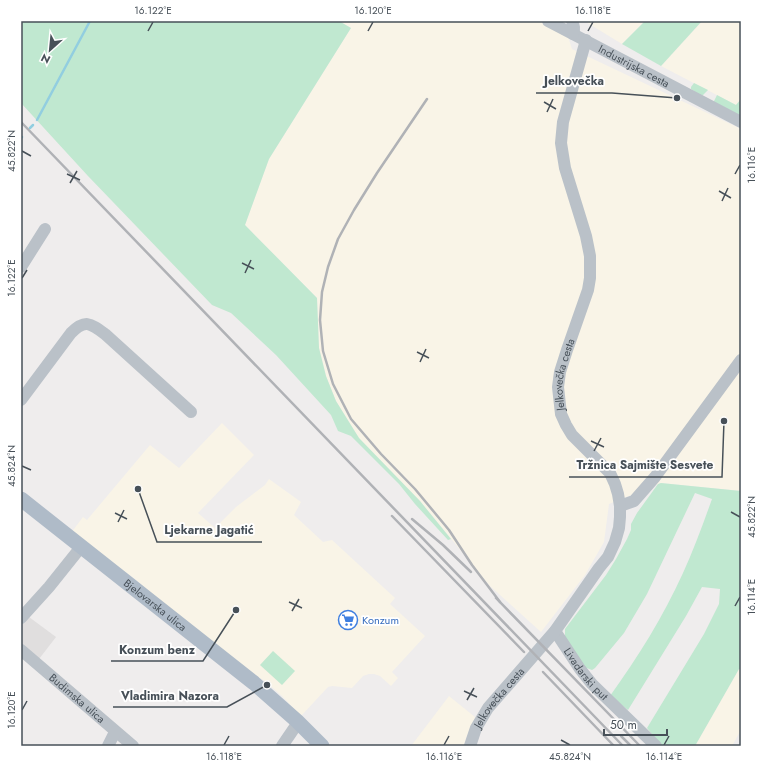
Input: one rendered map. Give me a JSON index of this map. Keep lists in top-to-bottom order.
{
  "streets": {
    "main road": ["Bjelovarska ulica"],
    "street": [
      "Industrijska cesta",
      "Jelkovečka cesta",
      "Livadarski put",
      "Budimska ulica"
    ]
  },
  "crossings": [
    ["Industrijska cesta", "Jelkovečka cesta"],
    ["Jelkovečka cesta", "Livadarski put"]
  ],
  "places": {
    "other": [
      "Jelkovečka",
      "Tržnica Sajmište Sesvete",
      "Ljekarne Jagatić",
      "Konzum benz",
      "Vladimira Nazora"
    ],
    "supermarket": ["Konzum"]
  },
  "scale_bar": "50 m",
  "north": "bottom left",
  "coordinates": [
    "16.122°E",
    "16.120°E",
    "16.118°E",
    "45.822°N",
    "16.116°E",
    "45.824°N",
    "16.114°E"
  ]
}
